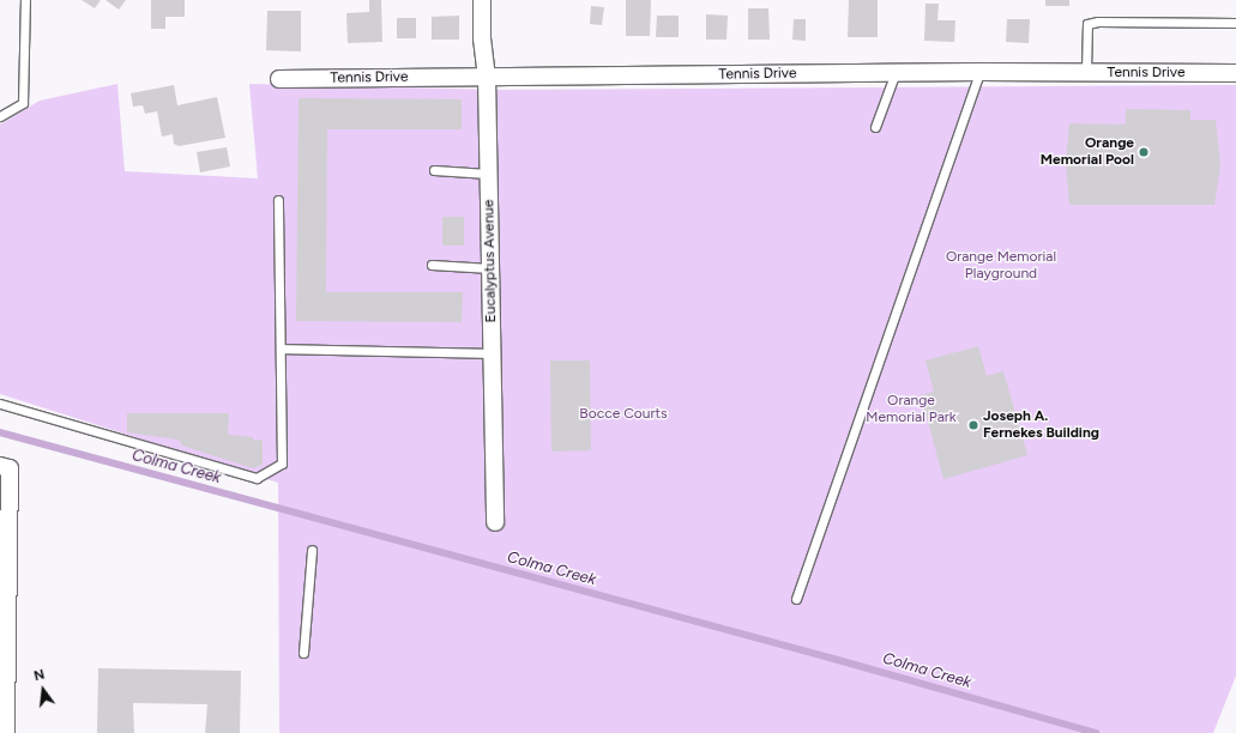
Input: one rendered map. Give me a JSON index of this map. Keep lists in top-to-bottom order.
{
  "streets": {
    "street": ["Tennis Drive", "Eucalyptus Avenue"]
  },
  "crossings": [
    ["Tennis Drive", "Eucalyptus Avenue"]
  ],
  "water": ["Colma Creek"],
  "parks": ["Orange Memorial Playground", "Orange Memorial Park", "Bocce Courts"],
  "places": ["Orange Memorial Pool", "Joseph A. Fernekes Building"],
  "north": "top"
}
